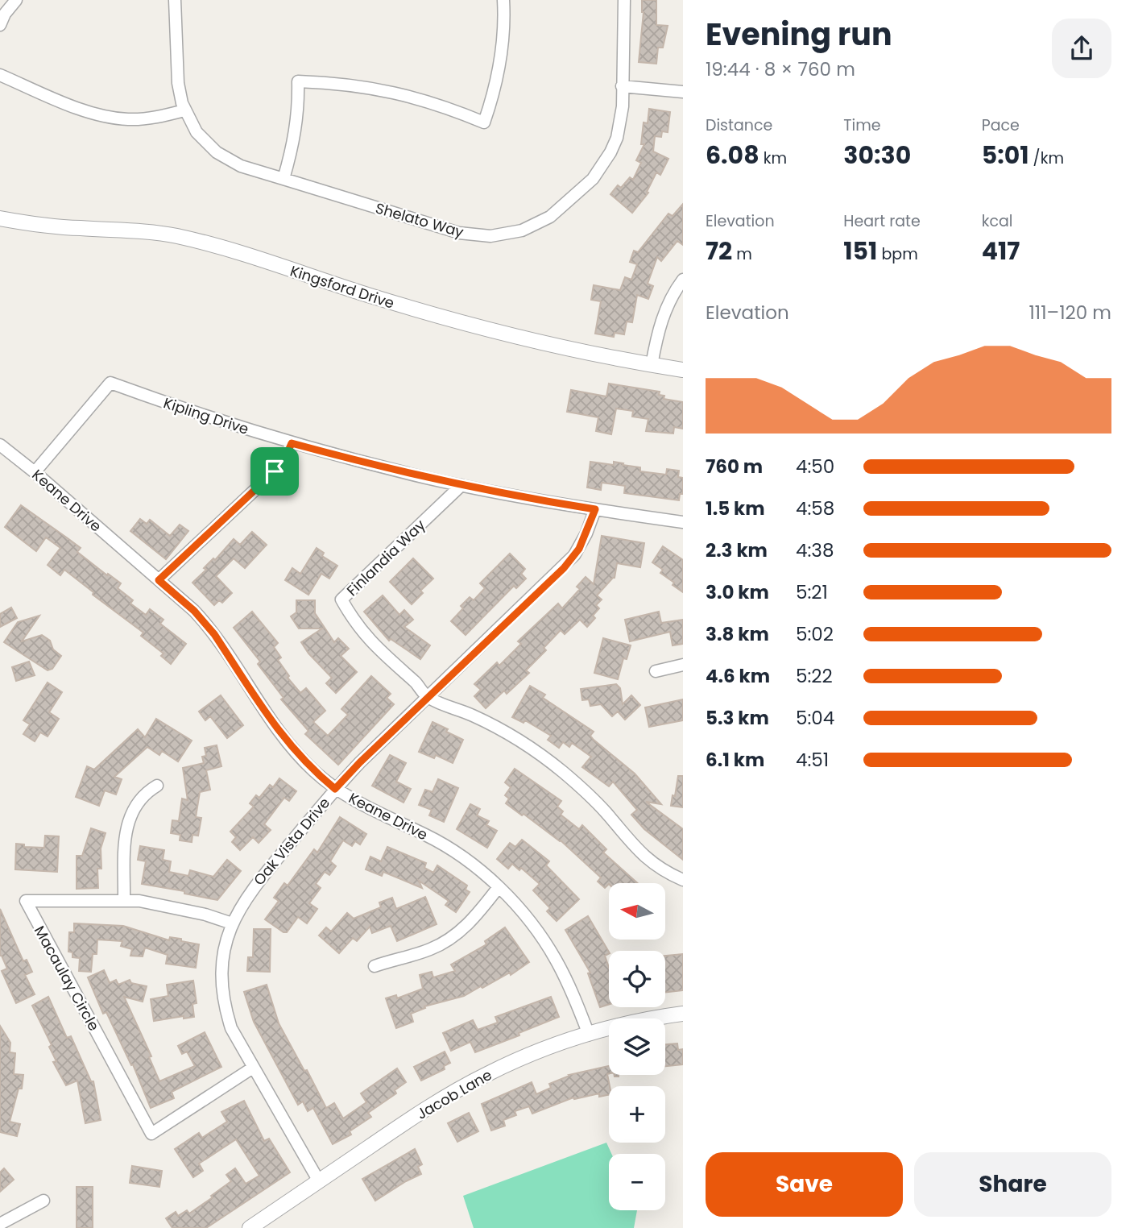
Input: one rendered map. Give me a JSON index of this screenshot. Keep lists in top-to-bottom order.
{
  "streets": {
    "street": [
      "Shelato Way",
      "Kingsford Drive",
      "Kipling Drive",
      "Keane Drive",
      "Finlandia Way",
      "Oak Vista Drive",
      "Macaulay Circle",
      "Jacob Lane"
    ]
  },
  "crossings": [
    ["Kipling Drive", "Keane Drive"],
    ["Kipling Drive", "Finlandia Way"],
    ["Kipling Drive", "Oak Vista Drive"],
    ["Keane Drive", "Oak Vista Drive"],
    ["Keane Drive", "Jacob Lane"],
    ["Finlandia Way", "Oak Vista Drive"],
    ["Oak Vista Drive", "Macaulay Circle"],
    ["Oak Vista Drive", "Jacob Lane"]
  ],
  "north": "left",
  "page": {
    "heading": ["Evening run", "19:44 · 8 × 760 m"],
    "stats": [
      ["Distance", "6.08 km"],
      ["Time", "30:30"],
      ["Pace", "5:01 /km"],
      ["Elevation", "72 m"],
      ["Heart rate", "151 bpm"],
      ["kcal", "417"]
    ],
    "chart": ["Elevation", "111–120 m"],
    "list": [
      {
        "name": "760 m",
        "note": "4:50"
      },
      {
        "name": "1.5 km",
        "note": "4:58"
      },
      {
        "name": "2.3 km",
        "note": "4:38"
      },
      {
        "name": "3.0 km",
        "note": "5:21"
      },
      {
        "name": "3.8 km",
        "note": "5:02"
      },
      {
        "name": "4.6 km",
        "note": "5:22"
      },
      {
        "name": "5.3 km",
        "note": "5:04"
      },
      {
        "name": "6.1 km",
        "note": "4:51"
      }
    ],
    "map_buttons": ["+", "−"],
    "buttons": ["Save", "Share"]
  }
}
